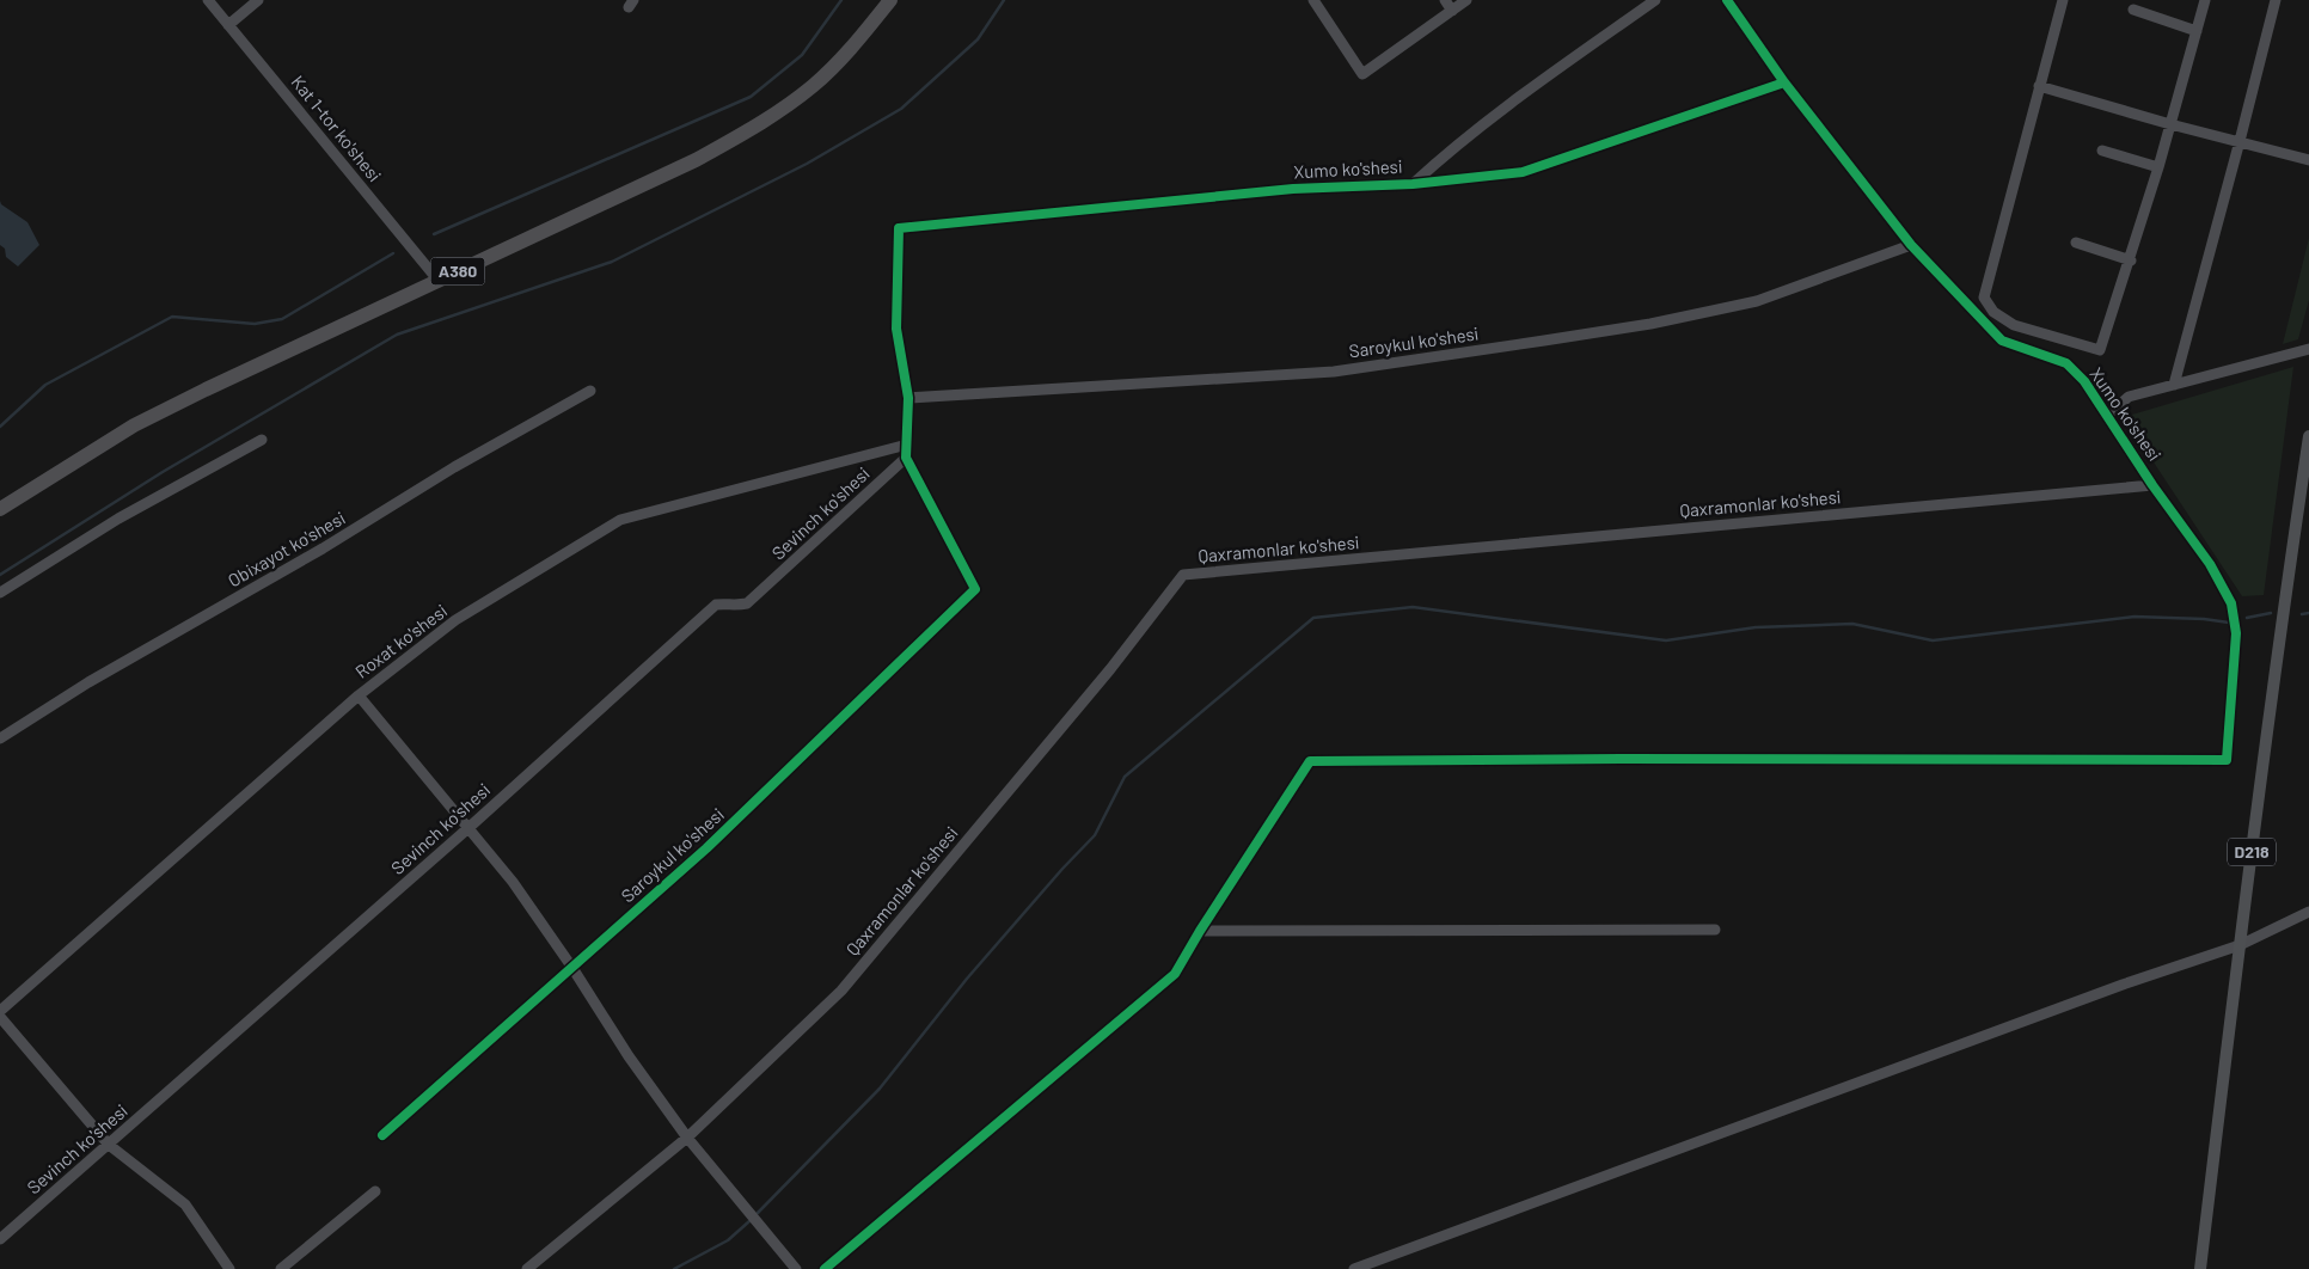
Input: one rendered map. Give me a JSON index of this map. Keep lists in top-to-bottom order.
{
  "streets": {
    "highway": ["A380"],
    "main road": ["D218"],
    "street": [
      "Kat 1-tor ko'shesi",
      "Xumo ko'shesi",
      "Saroykul ko'shesi",
      "Qaxramonlar ko'shesi",
      "Sevinch ko'shesi",
      "Obixayot ko'shesi",
      "Roxat ko'shesi"
    ]
  },
  "crossings": [
    ["Kat 1-tor ko'shesi", "A380"],
    ["Xumo ko'shesi", "Saroykul ko'shesi"],
    ["Xumo ko'shesi", "Qaxramonlar ko'shesi"],
    ["Saroykul ko'shesi", "Sevinch ko'shesi"]
  ]
}
